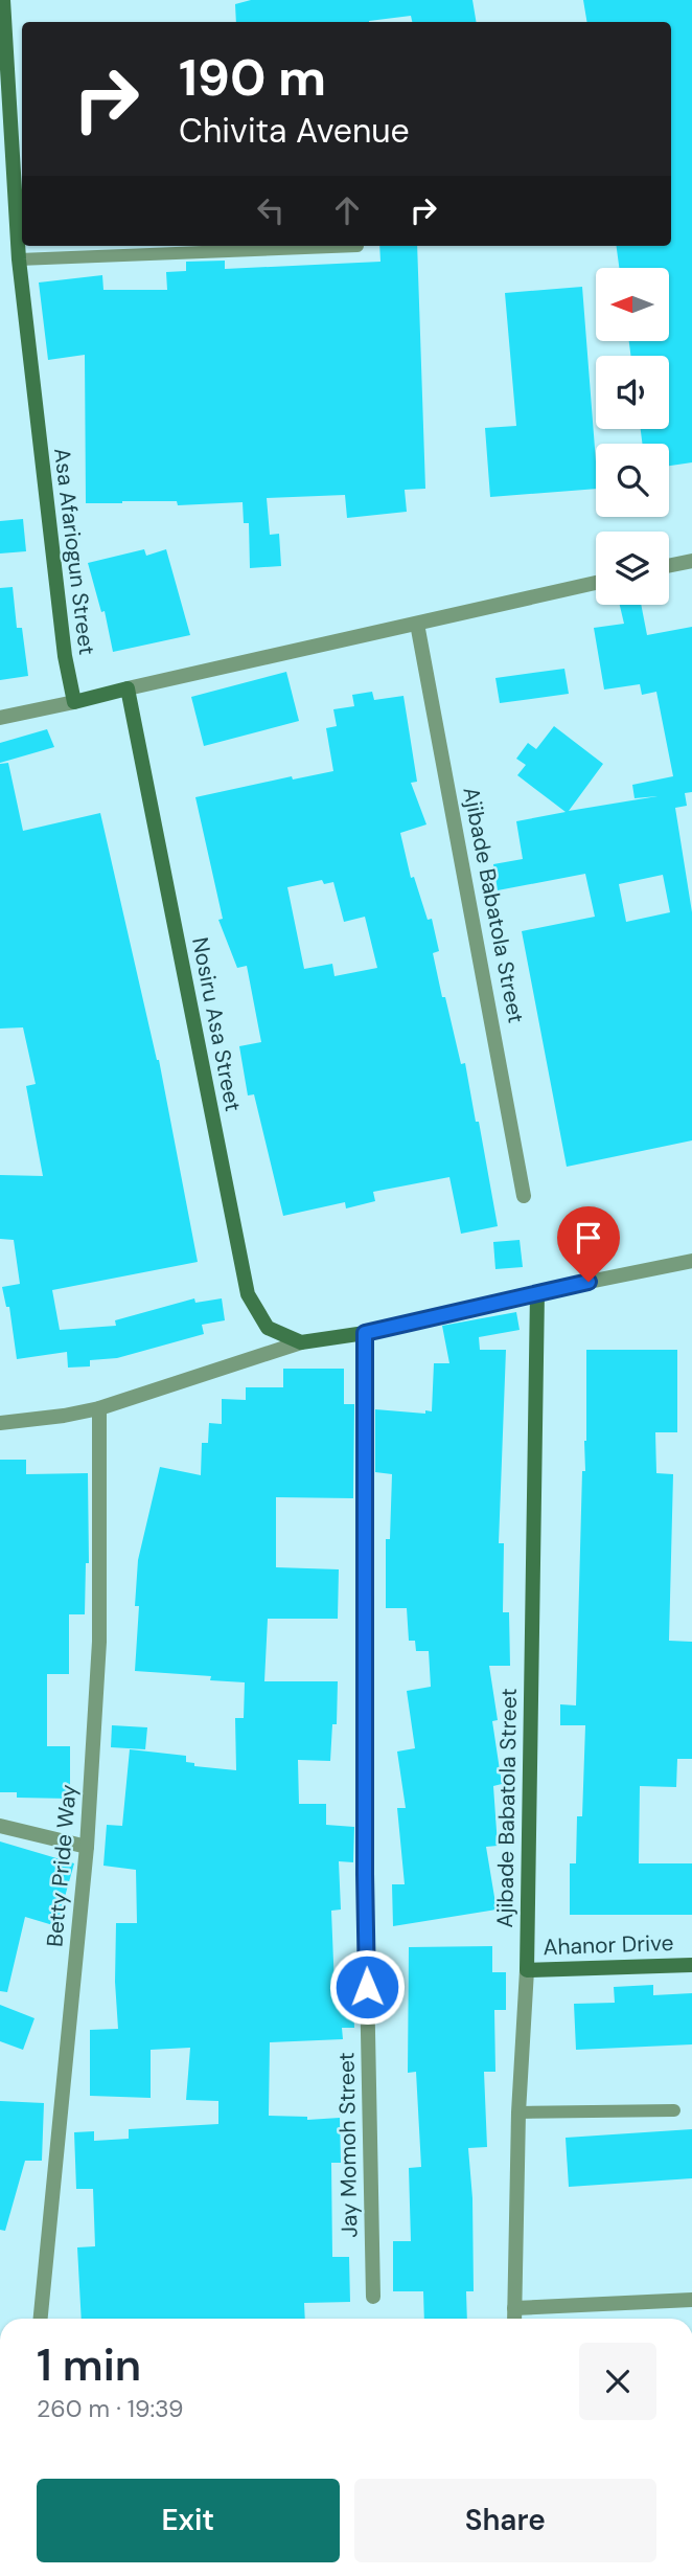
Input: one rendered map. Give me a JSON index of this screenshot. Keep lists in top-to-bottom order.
{
  "streets": {
    "street": [
      "Asa Afariogun Street",
      "Ajibade Babatola Street",
      "Nosiru Asa Street",
      "Betty Pride Way",
      "Ahanor Drive",
      "Jay Momoh Street"
    ]
  },
  "crossings": [
    ["Ajibade Babatola Street", "Ahanor Drive"]
  ],
  "north": "left",
  "page": {
    "turn": ["190 m", "Chivita Avenue"],
    "heading": ["1 min", "260 m · 19:39"],
    "buttons": ["Exit", "Share"]
  }
}
